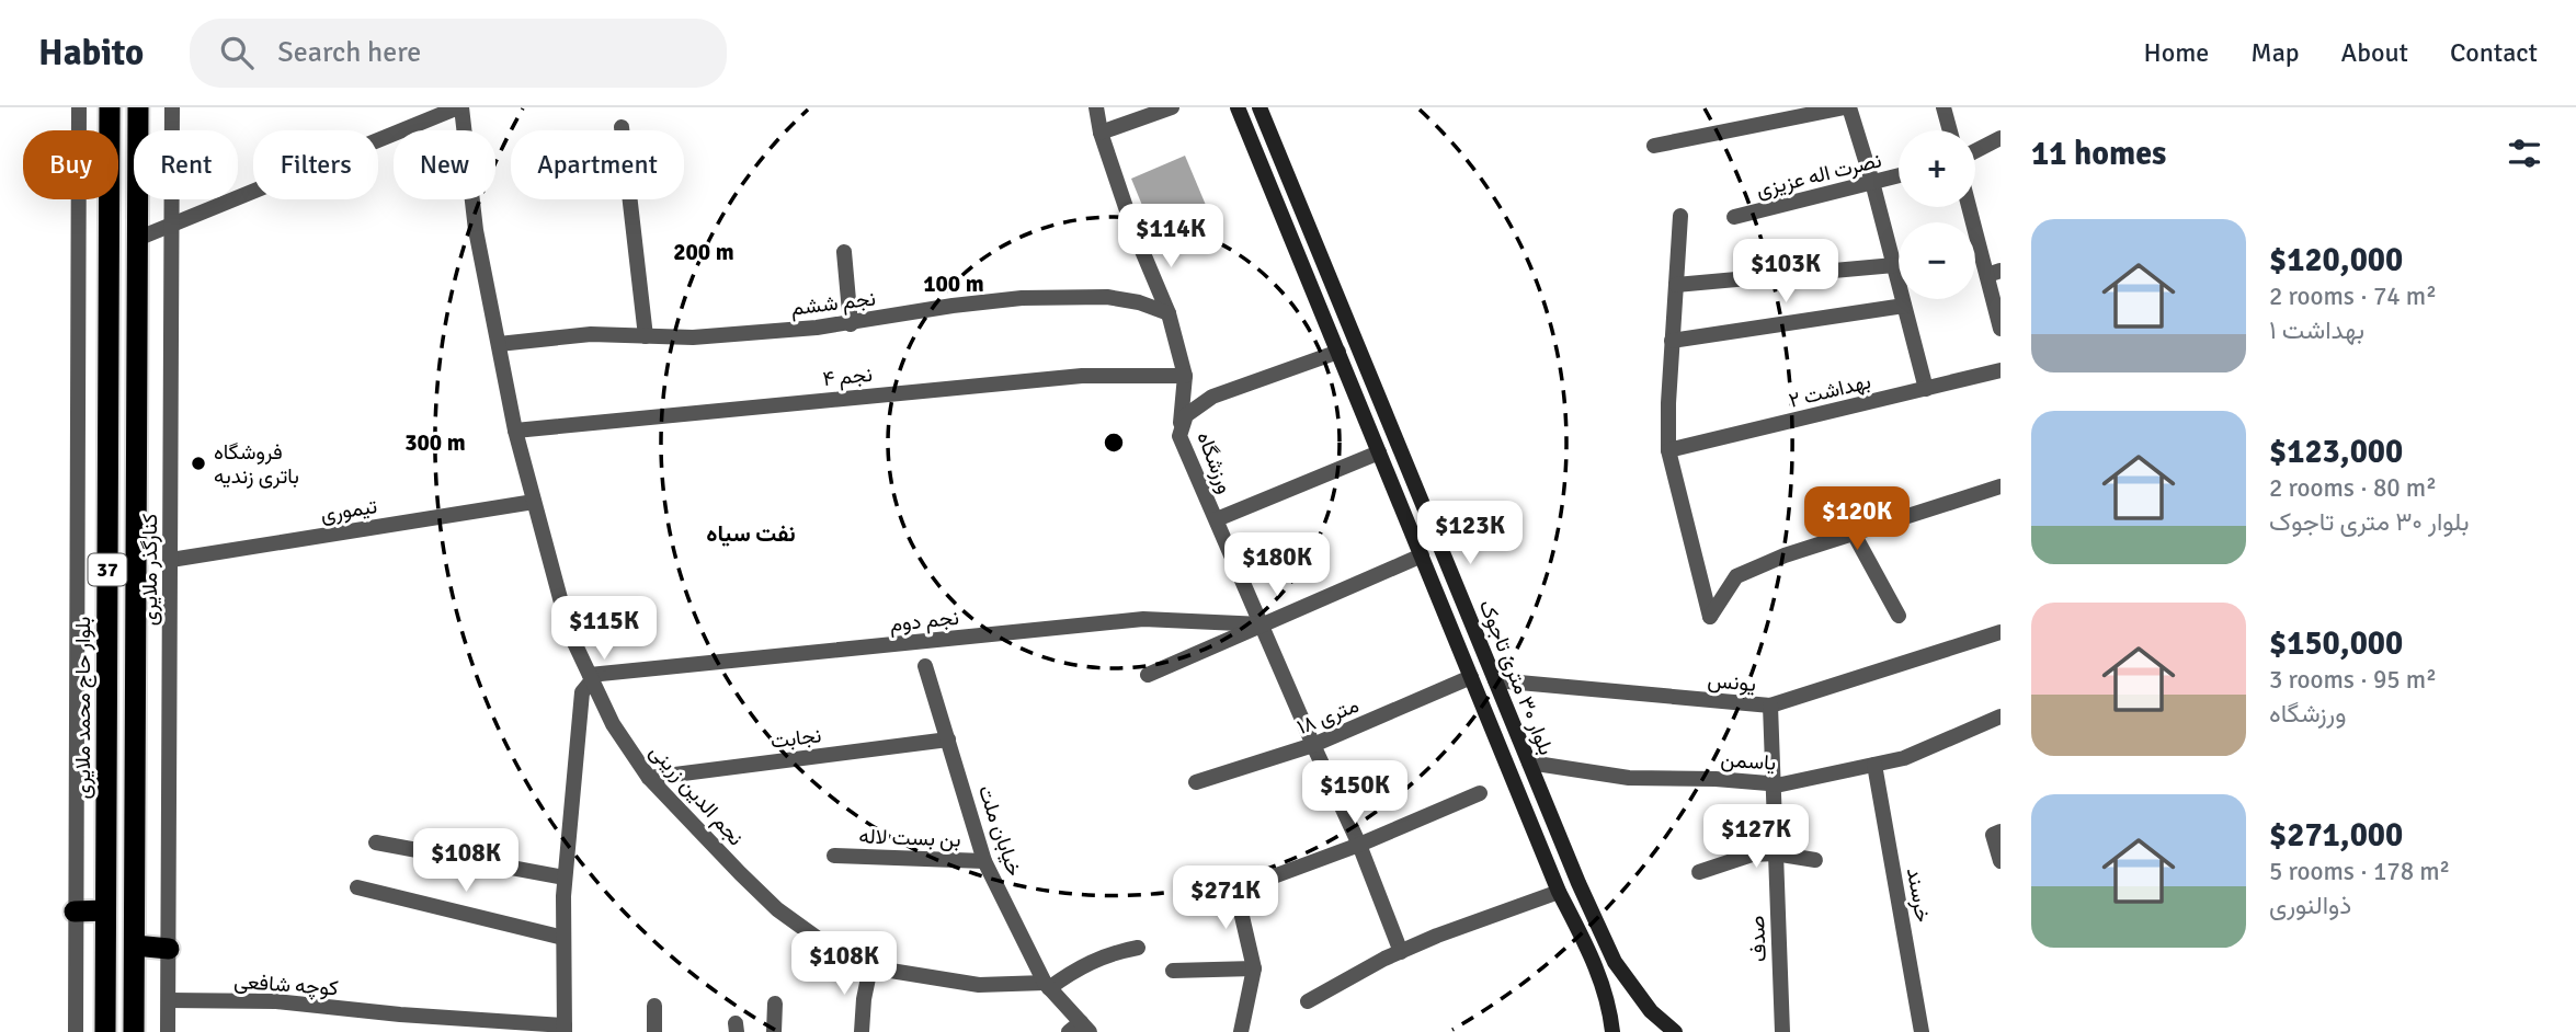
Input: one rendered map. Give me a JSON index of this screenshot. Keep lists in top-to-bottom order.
{
  "streets": {
    "highway": ["37", "بلوار حاج محمد ملایری"],
    "main road": ["بلوار ۳۰ متری تاجوک"],
    "street": [
      "نصرت اله عزیزی",
      "نجم ششم",
      "نجم ۴",
      "بهداشت ۲",
      "ورزشگاه",
      "تیموری",
      "کنارگذر ملایری",
      "نجم دوم",
      "یونس",
      "۱۸ متری",
      "نجابت",
      "یاسمن",
      "نجم الدین زرینی",
      "خیابان ملت",
      "بن بست لاله",
      "خرسند",
      "صدف",
      "کوچه شافعی"
    ]
  },
  "crossings": [
    ["نجم ششم", "نجم الدین زرینی"],
    ["نجم ۴", "نجم الدین زرینی"],
    ["ورزشگاه", "نجم دوم"],
    ["ورزشگاه", "بلوار ۳۰ متری تاجوک"],
    ["ورزشگاه", "۱۸ متری"],
    ["تیموری", "کنارگذر ملایری"],
    ["تیموری", "نجم الدین زرینی"],
    ["کنارگذر ملایری", "کوچه شافعی"],
    ["نجم دوم", "نجم الدین زرینی"],
    ["بلوار ۳۰ متری تاجوک", "یونس"],
    ["بلوار ۳۰ متری تاجوک", "۱۸ متری"],
    ["بلوار ۳۰ متری تاجوک", "یاسمن"],
    ["یونس", "صدف"],
    ["نجابت", "نجم الدین زرینی"],
    ["نجابت", "خیابان ملت"],
    ["یاسمن", "خرسند"],
    ["یاسمن", "صدف"],
    ["نجم الدین زرینی", "خیابان ملت"],
    ["خیابان ملت", "بن بست لاله"]
  ],
  "districts": ["نفت سیاه"],
  "places": ["فروشگاه باتری زندیه"],
  "page": {
    "header": "Habito",
    "search": "Search here",
    "nav": [
      "Home",
      "Map",
      "About",
      "Contact"
    ],
    "heading": "11 homes",
    "map_buttons": ["+", "−"],
    "chip": [
      "Buy",
      "Rent",
      "Filters",
      "New",
      "Apartment"
    ],
    "list": [
      {
        "name": "$120,000",
        "note": "2 rooms · 74 m² · بهداشت ۱"
      },
      {
        "name": "$123,000",
        "note": "2 rooms · 80 m² · بلوار ۳۰ متری تاجوک"
      },
      {
        "name": "$150,000",
        "note": "3 rooms · 95 m² · ورزشگاه"
      },
      {
        "name": "$271,000",
        "note": "5 rooms · 178 m² · ذوالنوری"
      }
    ],
    "price": [
      "$114K",
      "$103K",
      "$120K",
      "$123K",
      "$180K",
      "$115K",
      "$150K",
      "$127K",
      "$108K",
      "$271K",
      "$108K"
    ]
  },
  "rings": ["200 m", "100 m", "300 m"]
}
